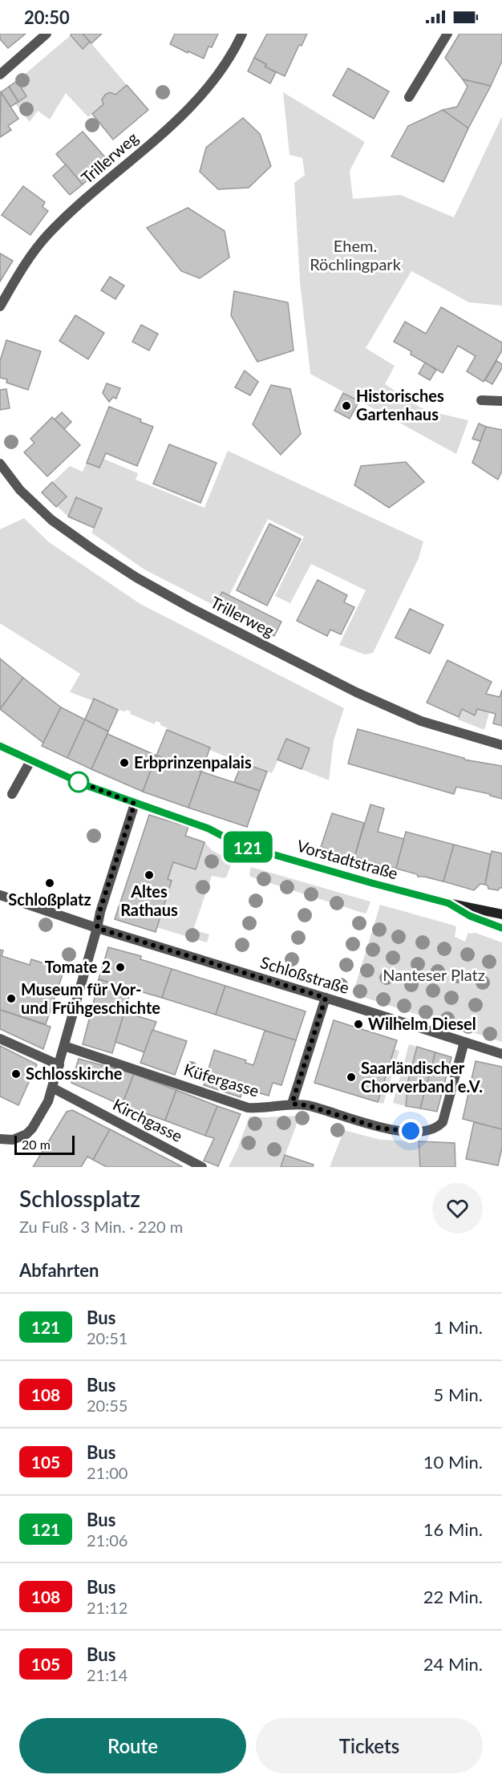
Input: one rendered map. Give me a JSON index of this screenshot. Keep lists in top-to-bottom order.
{
  "streets": {
    "main road": ["Vorstadtstraße"],
    "street": [
      "Trillerweg",
      "Schloßstraße",
      "Küfergasse",
      "Kirchgasse"
    ]
  },
  "crossings": [
    ["Schloßstraße", "Küfergasse"]
  ],
  "parks": ["Ehem. Röchlingpark", "Nanteser Platz"],
  "places": [
    "Historisches Gartenhaus",
    "Erbprinzenpalais",
    "Altes Rathaus",
    "Schloßplatz",
    "Tomate 2",
    "Museum für Vor- und Frühgeschichte",
    "Wilhelm Diesel",
    "Schlosskirche",
    "Saarländischer Chorverband e.V."
  ],
  "lines": ["bus line 121"],
  "scale_bar": "20 m",
  "page": {
    "status": "20:50",
    "on_map": "121",
    "scale": "20 m",
    "heading": [
      ["Schlossplatz", "Zu Fuß · 3 Min. · 220 m"],
      "Abfahrten"
    ],
    "list": [
      {
        "mark": "121",
        "name": "Bus",
        "note": "20:51",
        "value": "1 Min."
      },
      {
        "mark": "108",
        "name": "Bus",
        "note": "20:55",
        "value": "5 Min."
      },
      {
        "mark": "105",
        "name": "Bus",
        "note": "21:00",
        "value": "10 Min."
      },
      {
        "mark": "121",
        "name": "Bus",
        "note": "21:06",
        "value": "16 Min."
      },
      {
        "mark": "108",
        "name": "Bus",
        "note": "21:12",
        "value": "22 Min."
      },
      {
        "mark": "105",
        "name": "Bus",
        "note": "21:14",
        "value": "24 Min."
      }
    ],
    "buttons": ["Route", "Tickets"]
  }
}
